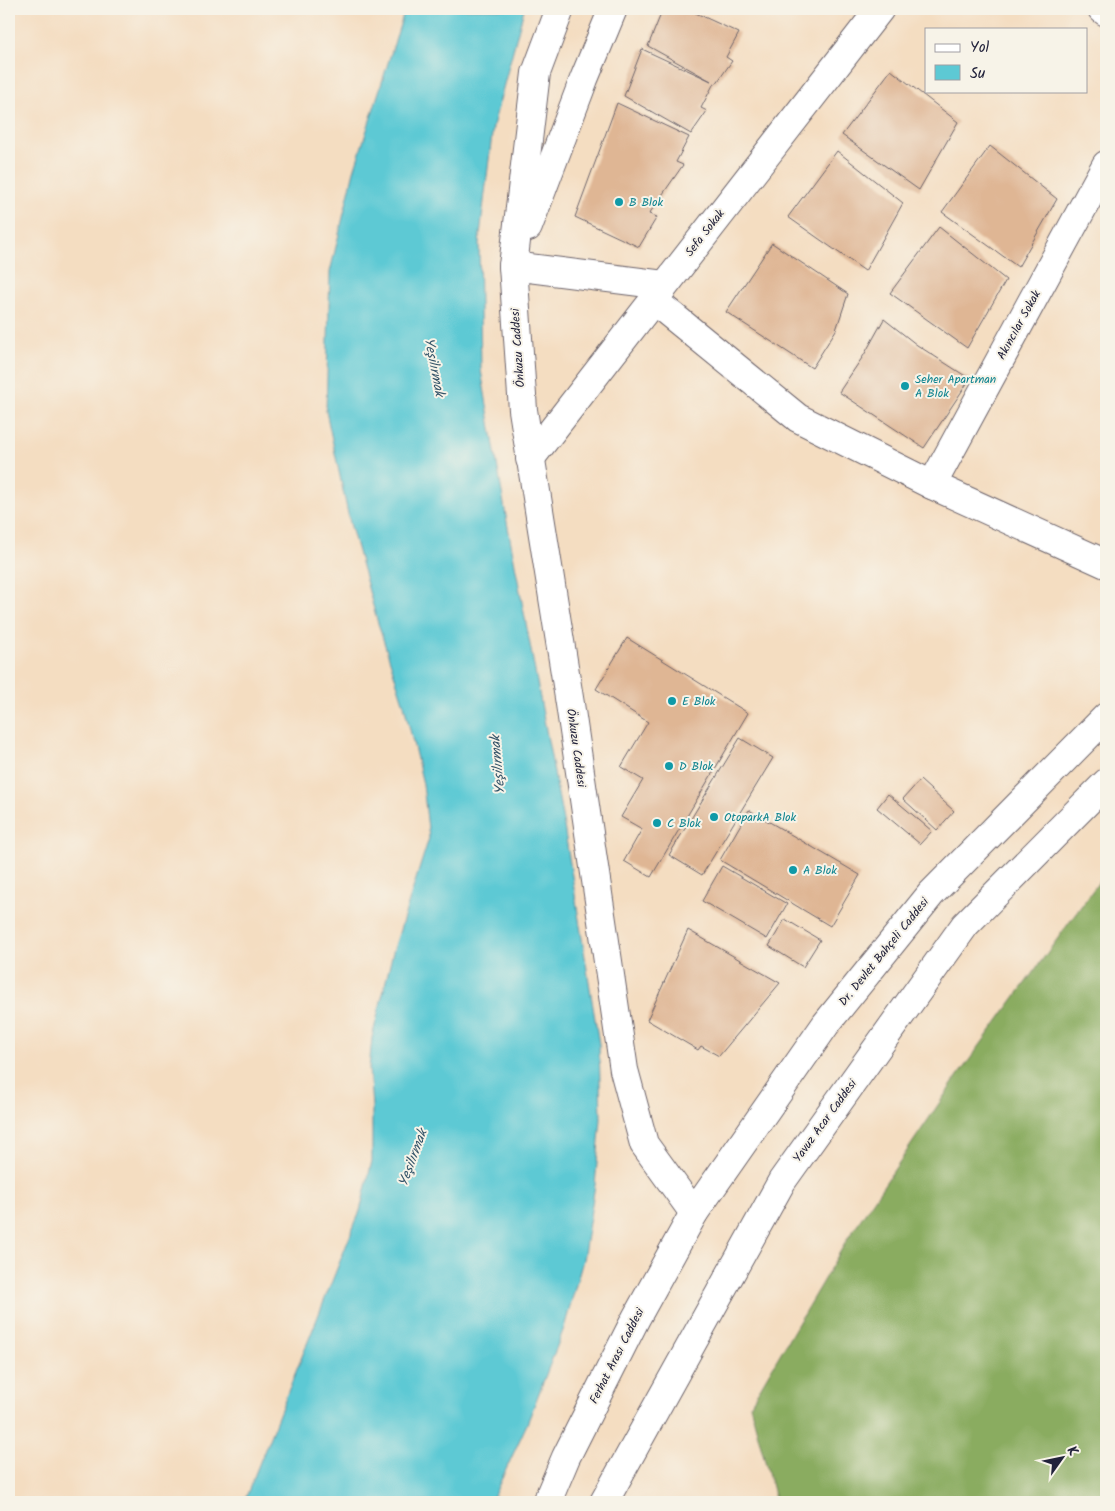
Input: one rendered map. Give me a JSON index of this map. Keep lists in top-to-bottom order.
{
  "streets": {
    "street": [
      "Sefa Sokak",
      "Akıncılar Sokak",
      "Önkuzu Caddesi",
      "Dr. Devlet Bahçeli Caddesi",
      "Yavuz Acar Caddesi",
      "Ferhat Arası Caddesi"
    ]
  },
  "crossings": [
    ["Sefa Sokak", "Önkuzu Caddesi"],
    ["Önkuzu Caddesi", "Dr. Devlet Bahçeli Caddesi"],
    ["Önkuzu Caddesi", "Ferhat Arası Caddesi"],
    ["Dr. Devlet Bahçeli Caddesi", "Ferhat Arası Caddesi"]
  ],
  "water": ["Yeşilırmak"],
  "places": [
    "B Blok",
    "Seher Apartman A Blok",
    "E Blok",
    "D Blok",
    "OtoparkA Blok",
    "C Blok",
    "A Blok"
  ],
  "legend": ["Yol", "Su"],
  "north": "top right"
}
